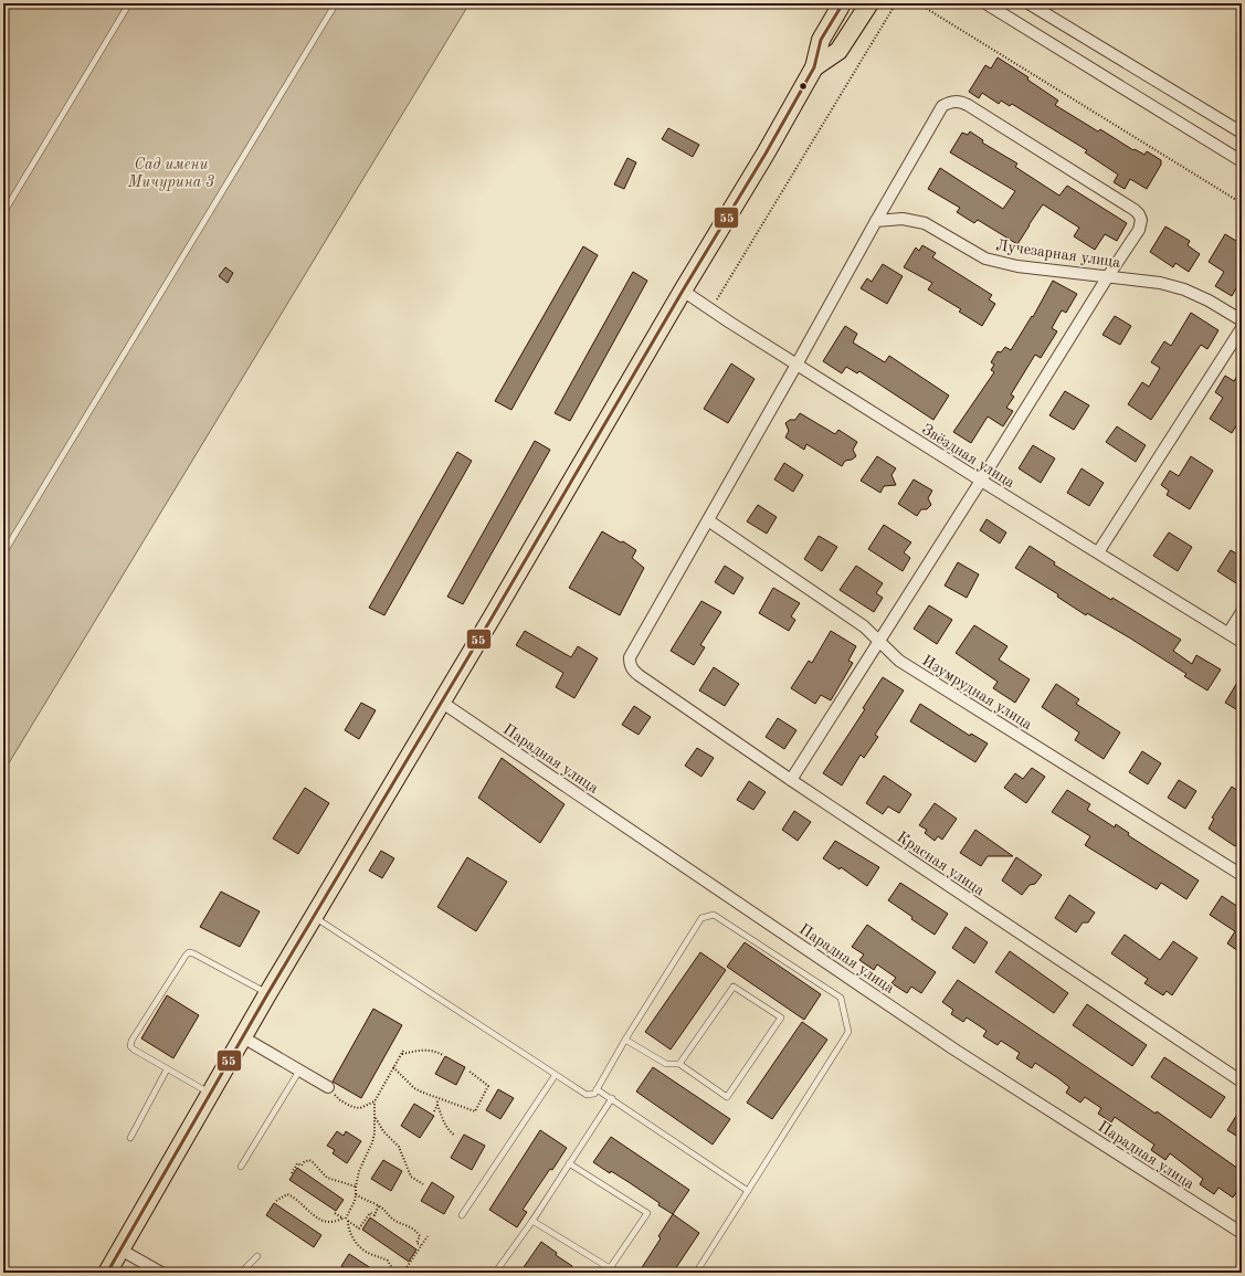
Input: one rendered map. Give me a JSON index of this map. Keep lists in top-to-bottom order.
{
  "streets": {
    "street": [
      "Лучезарная улица",
      "Звёздная улица",
      "Изумрудная улица",
      "Парадная улица",
      "Красная улица"
    ]
  },
  "crossings": [
    ["Изумрудная улица", "Красная улица"]
  ],
  "parks": ["Сад имени Мичурина 3"],
  "lines": ["transit line 55"]
}
